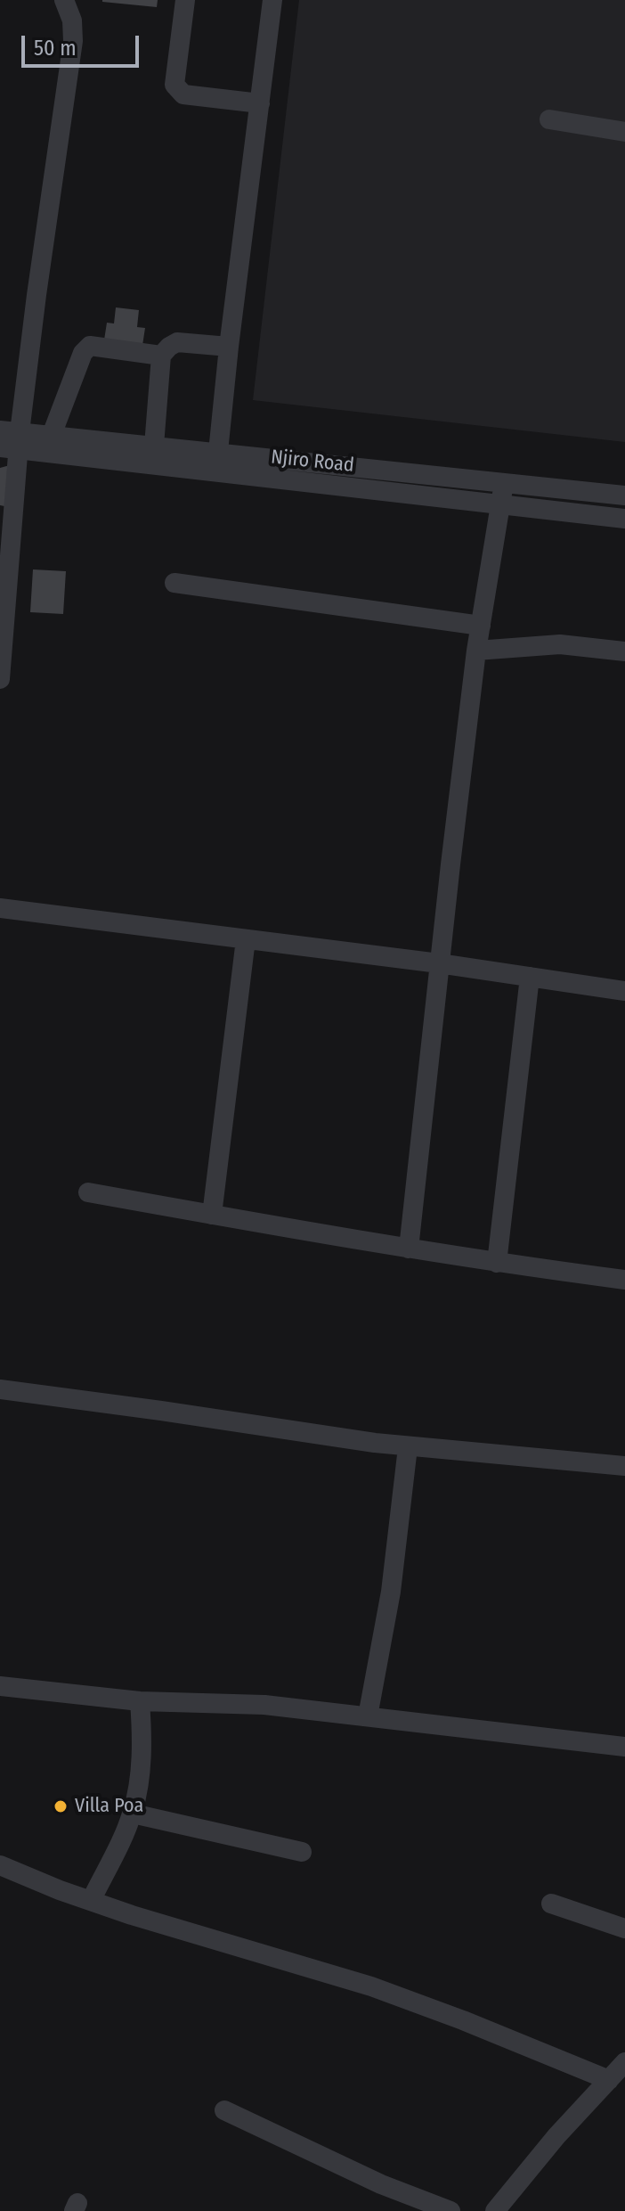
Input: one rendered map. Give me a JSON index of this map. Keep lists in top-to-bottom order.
{
  "streets": {
    "street": ["Njiro Road"]
  },
  "places": ["Villa Poa"],
  "scale_bar": "50 m"
}
